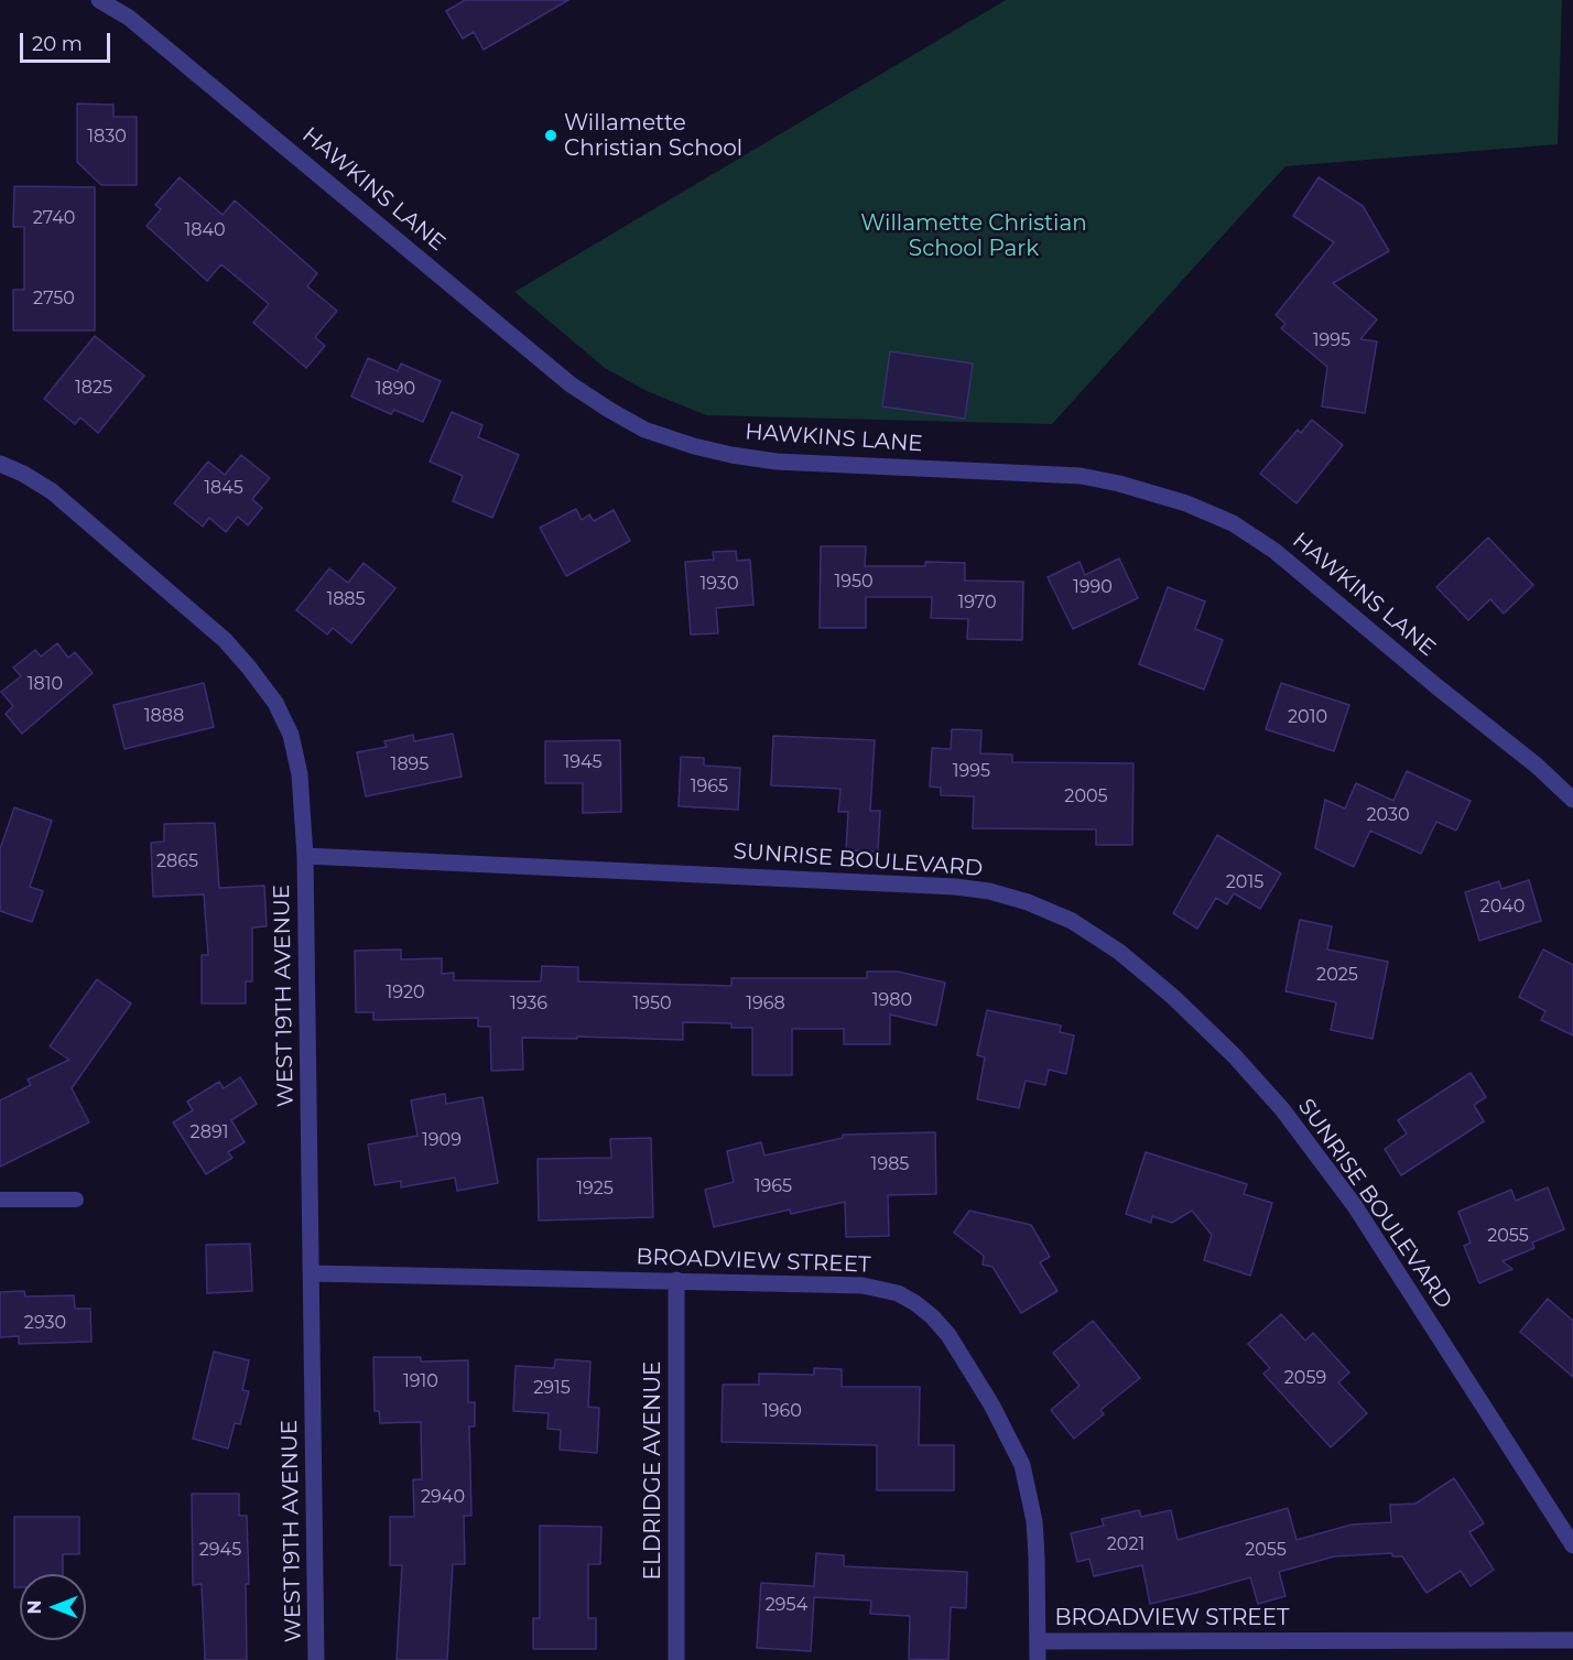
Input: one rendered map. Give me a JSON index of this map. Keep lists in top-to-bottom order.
{
  "streets": {
    "street": [
      "HAWKINS LANE",
      "SUNRISE BOULEVARD",
      "WEST 19TH AVENUE",
      "BROADVIEW STREET",
      "ELDRIDGE AVENUE"
    ]
  },
  "crossings": [
    ["SUNRISE BOULEVARD", "WEST 19TH AVENUE"],
    ["WEST 19TH AVENUE", "BROADVIEW STREET"],
    ["BROADVIEW STREET", "ELDRIDGE AVENUE"]
  ],
  "parks": ["Willamette Christian School Park"],
  "places": ["Willamette Christian School"],
  "house_numbers": [
    "1830",
    "2740",
    "1840",
    "2750",
    "1995",
    "1825",
    "1890",
    "1845",
    "1950",
    "1930",
    "1990",
    "1885",
    "1970",
    "1810",
    "1888",
    "2010",
    "1945",
    "1895",
    "1995",
    "1965",
    "2005",
    "2030",
    "2865",
    "2015",
    "2040",
    "2025",
    "1920",
    "1980",
    "1936",
    "1950",
    "1968",
    "2891",
    "1909",
    "1985",
    "1965",
    "1925",
    "2055",
    "2930",
    "2059",
    "1910",
    "2915",
    "1960",
    "2940",
    "2021",
    "2945",
    "2055",
    "2954"
  ],
  "scale_bar": "20 m",
  "north": "left"
}
